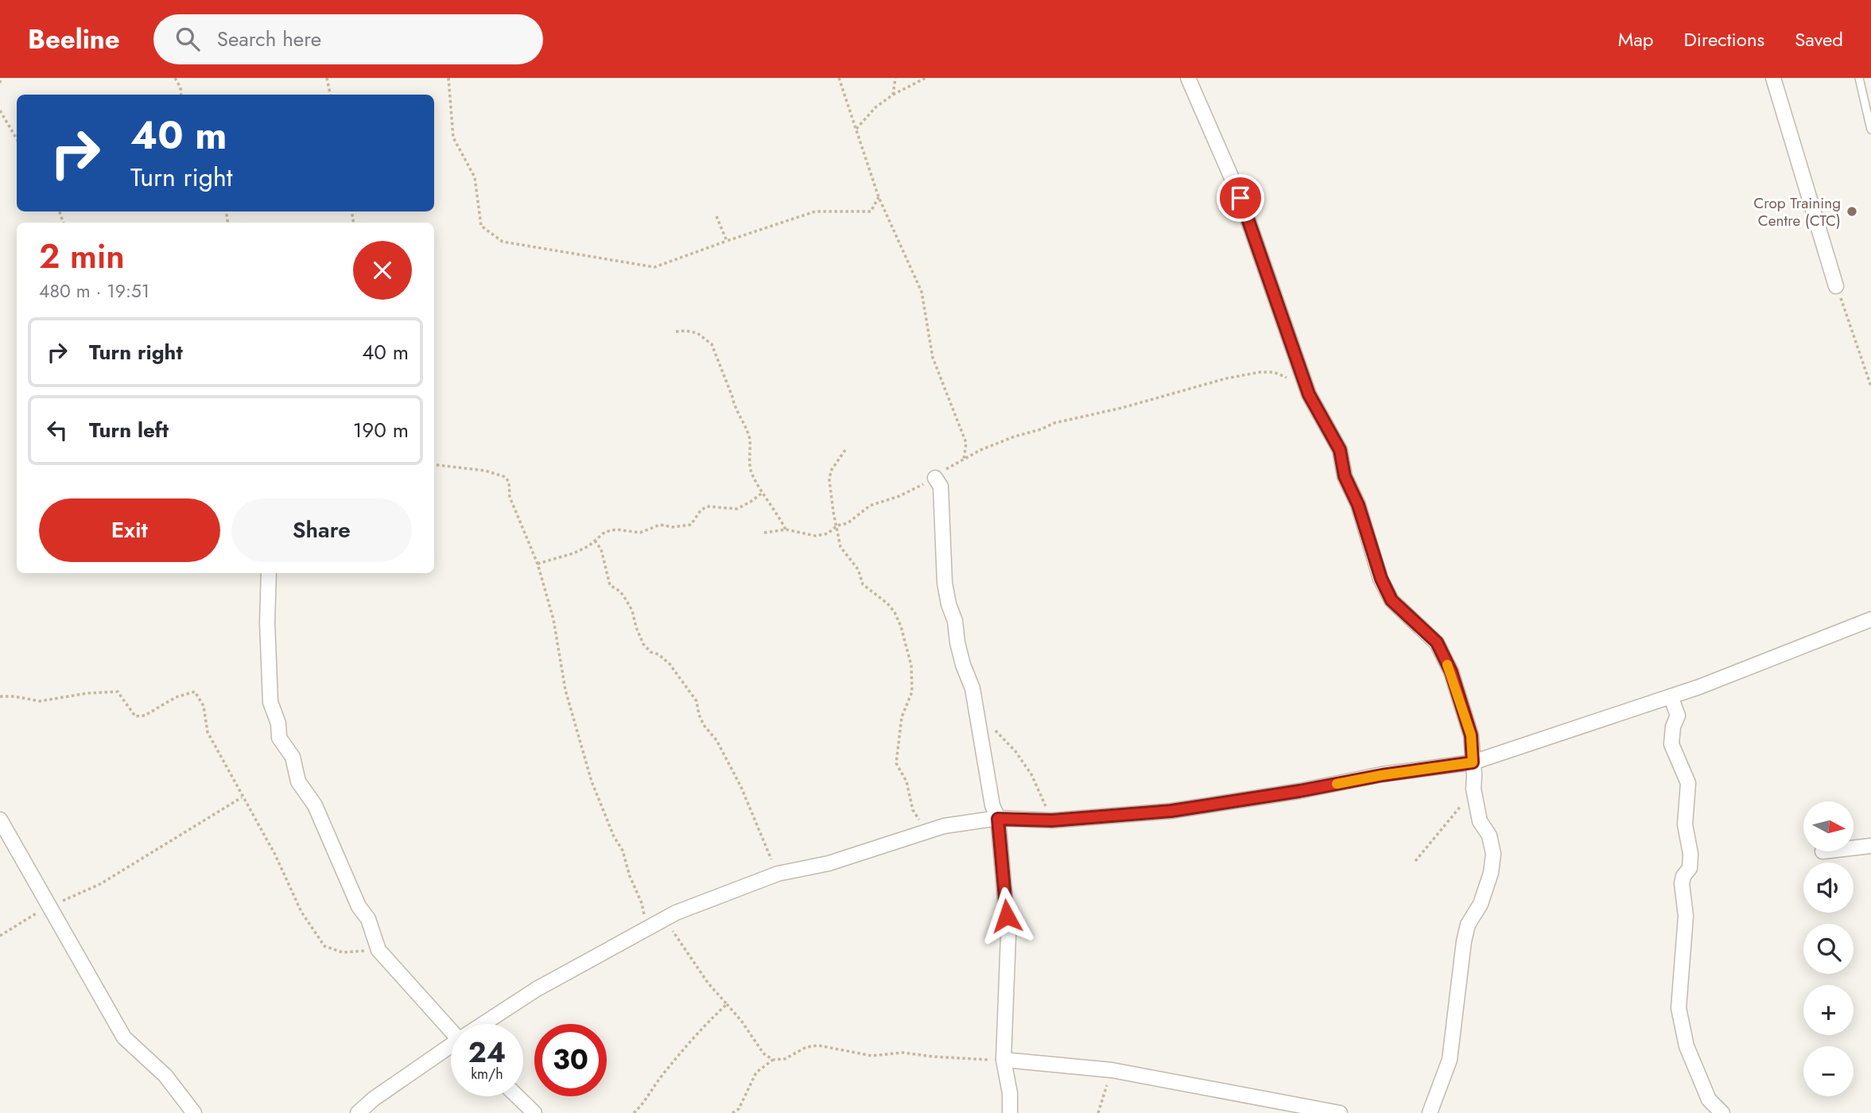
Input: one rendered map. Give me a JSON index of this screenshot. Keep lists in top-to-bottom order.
{
  "places": ["Crop Training Centre (CTC)"],
  "north": "right",
  "page": {
    "header": "Beeline",
    "search": "Search here",
    "nav": ["Map", "Directions", "Saved"],
    "turn": ["40 m", "Turn right"],
    "heading": ["2 min", "480 m · 19:51"],
    "list": [
      {
        "name": "Turn right",
        "value": "40 m"
      },
      {
        "name": "Turn left",
        "value": "190 m"
      }
    ],
    "buttons": ["Exit", "Share"],
    "map_buttons": ["+", "−"],
    "speed": "24 km/h",
    "limit": "30"
  }
}
